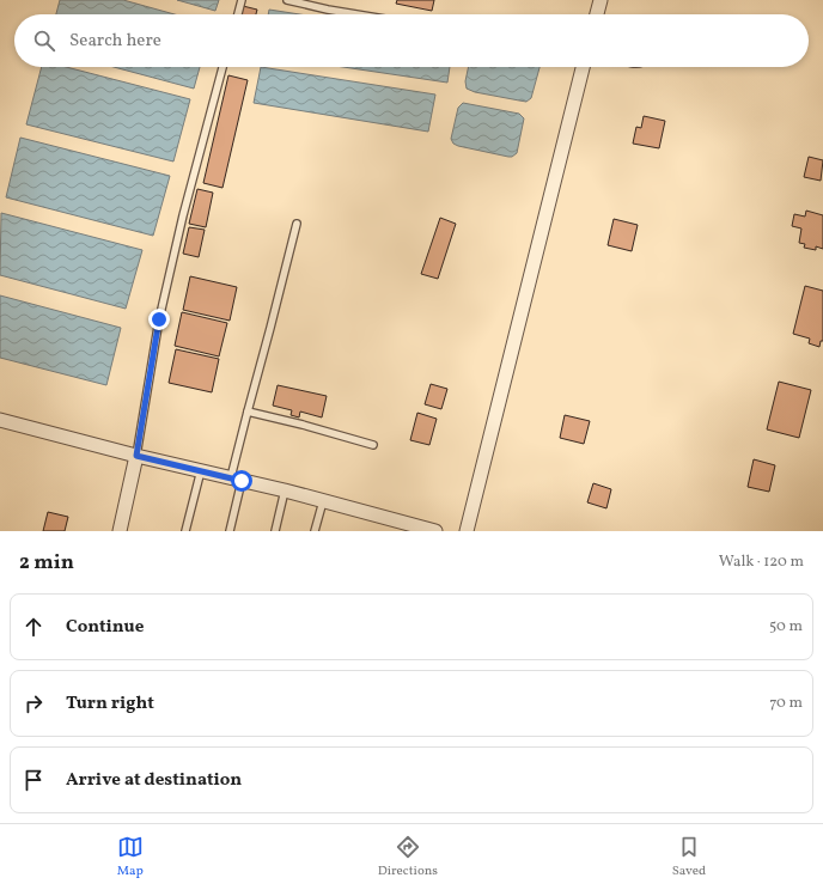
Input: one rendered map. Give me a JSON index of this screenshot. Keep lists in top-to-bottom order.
{
  "page": {
    "search": "Search here",
    "heading": ["2 min", "Walk · 120 m"],
    "list": [
      ["Continue", "50 m"],
      ["Turn right", "70 m"],
      "Arrive at destination"
    ],
    "nav": ["Map", "Directions", "Saved"]
  }
}
